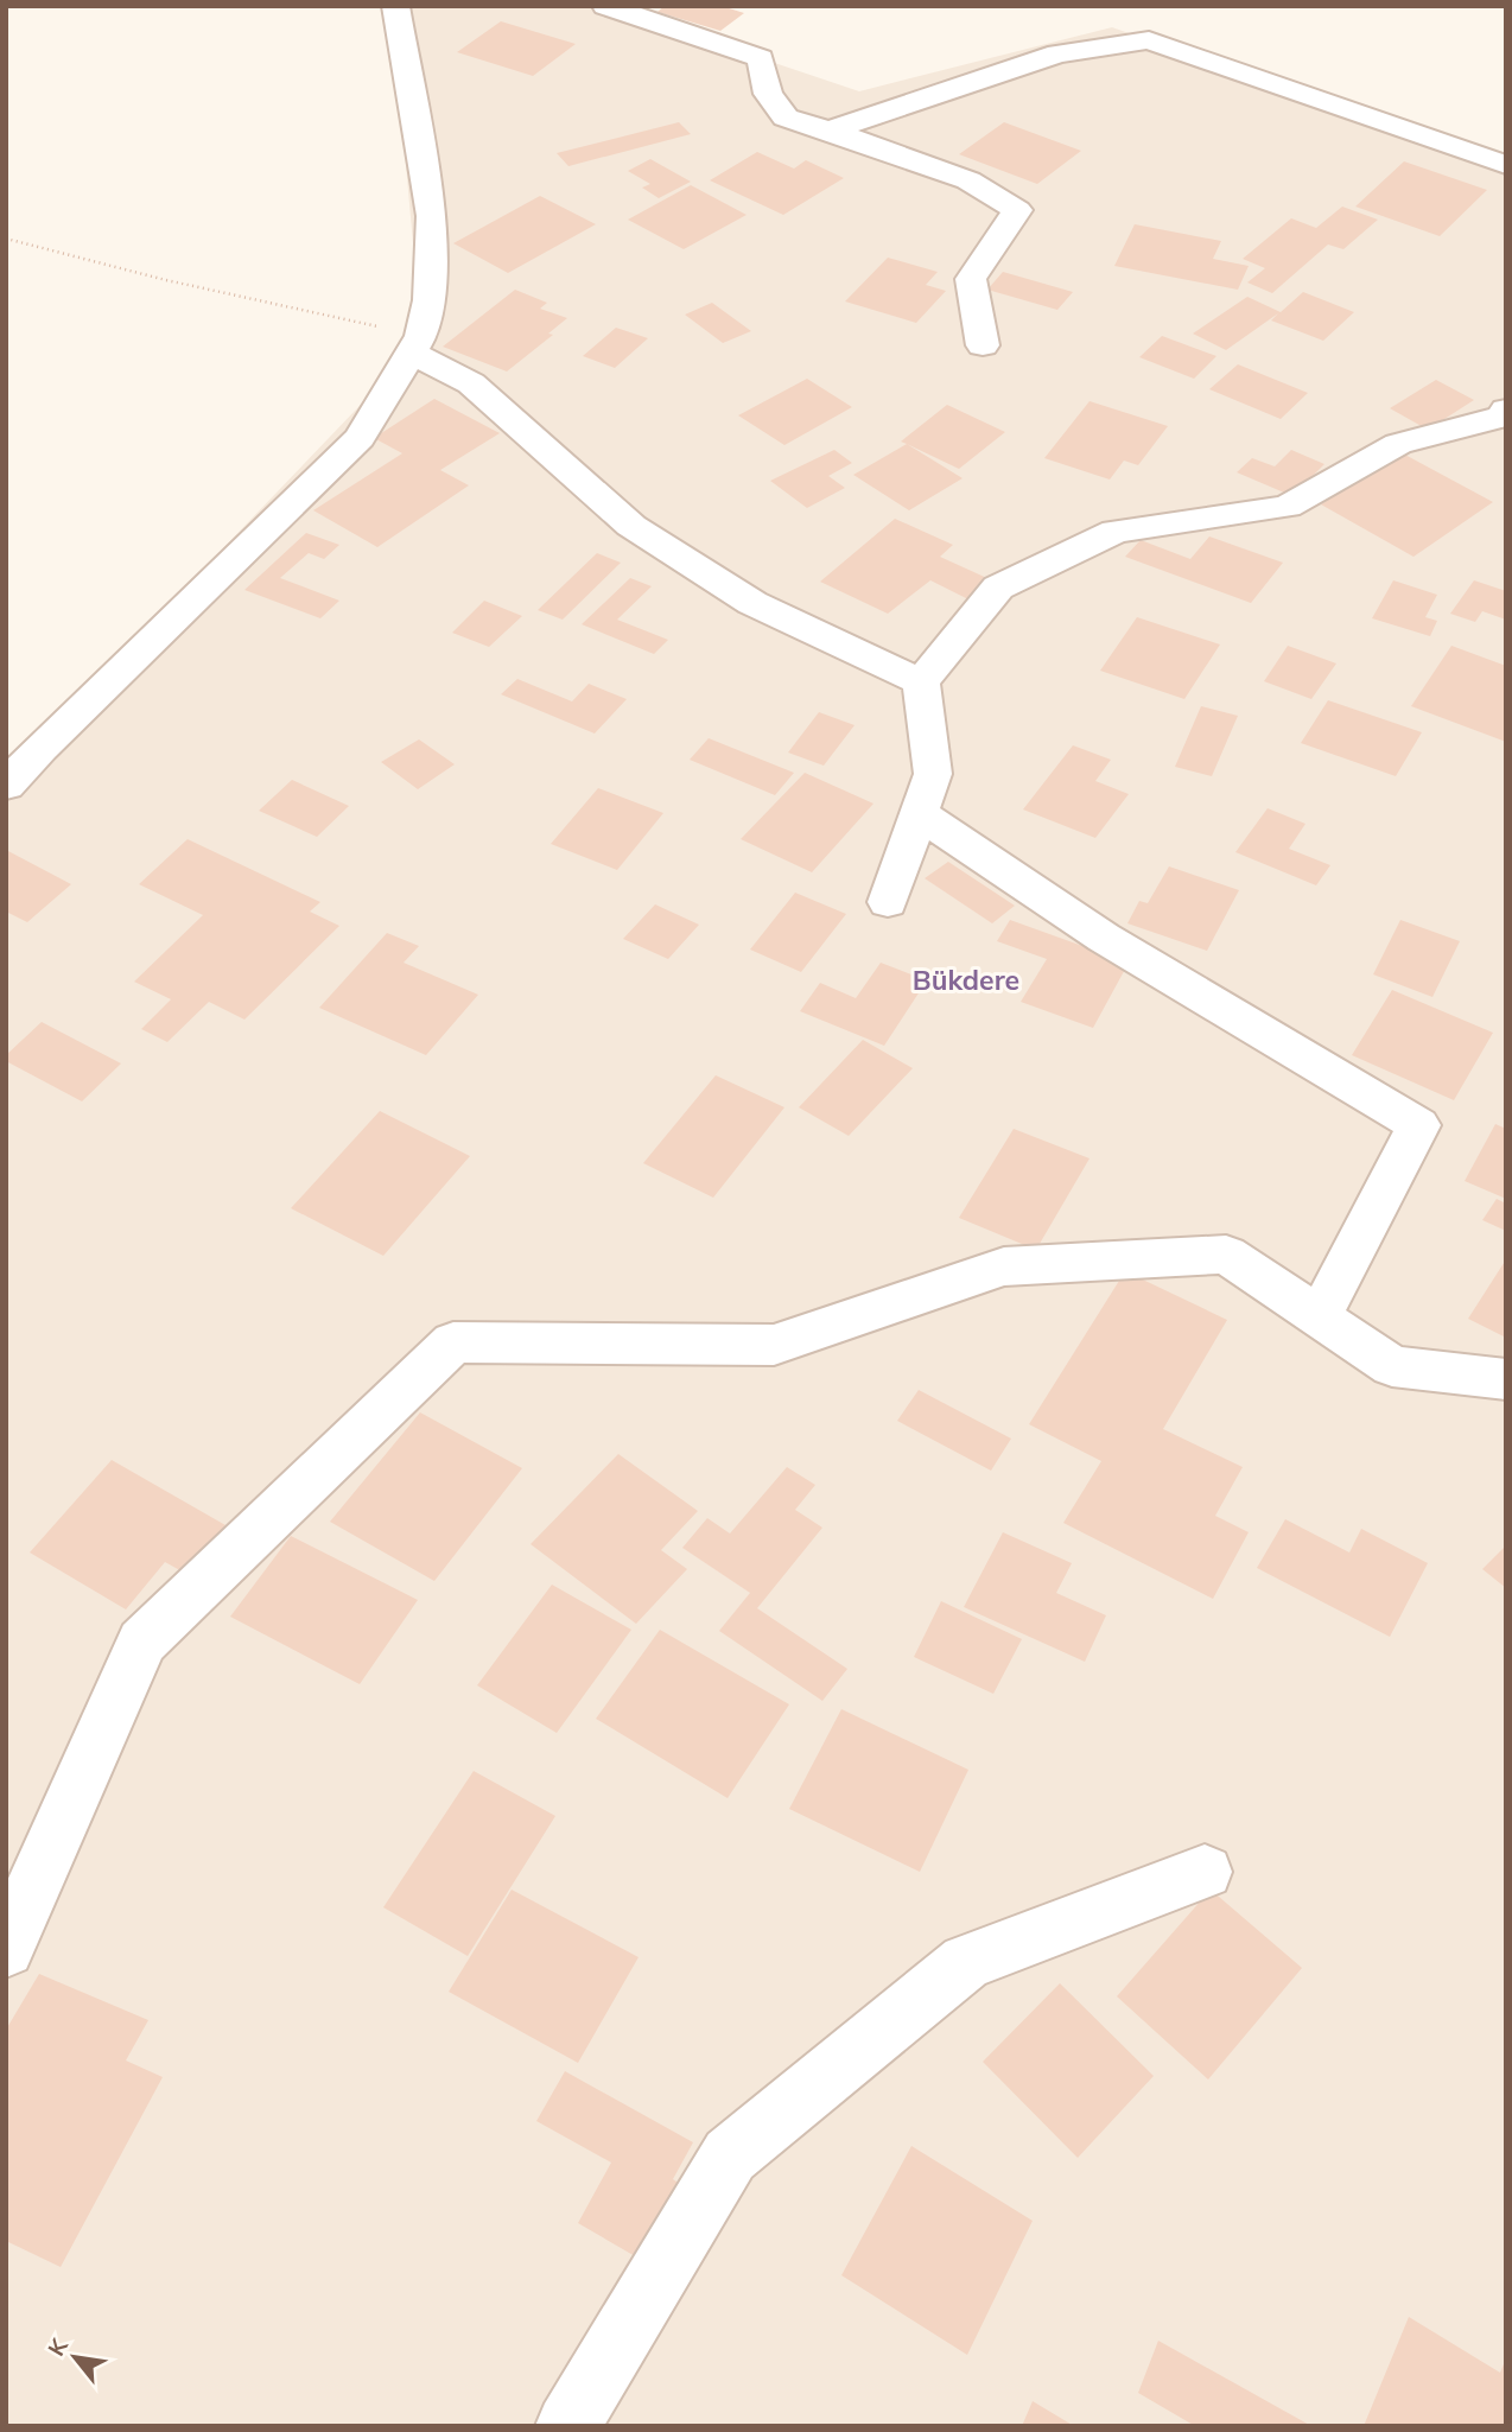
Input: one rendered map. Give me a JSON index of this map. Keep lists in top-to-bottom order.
{
  "districts": ["Bükdere"],
  "north": "top left"
}
